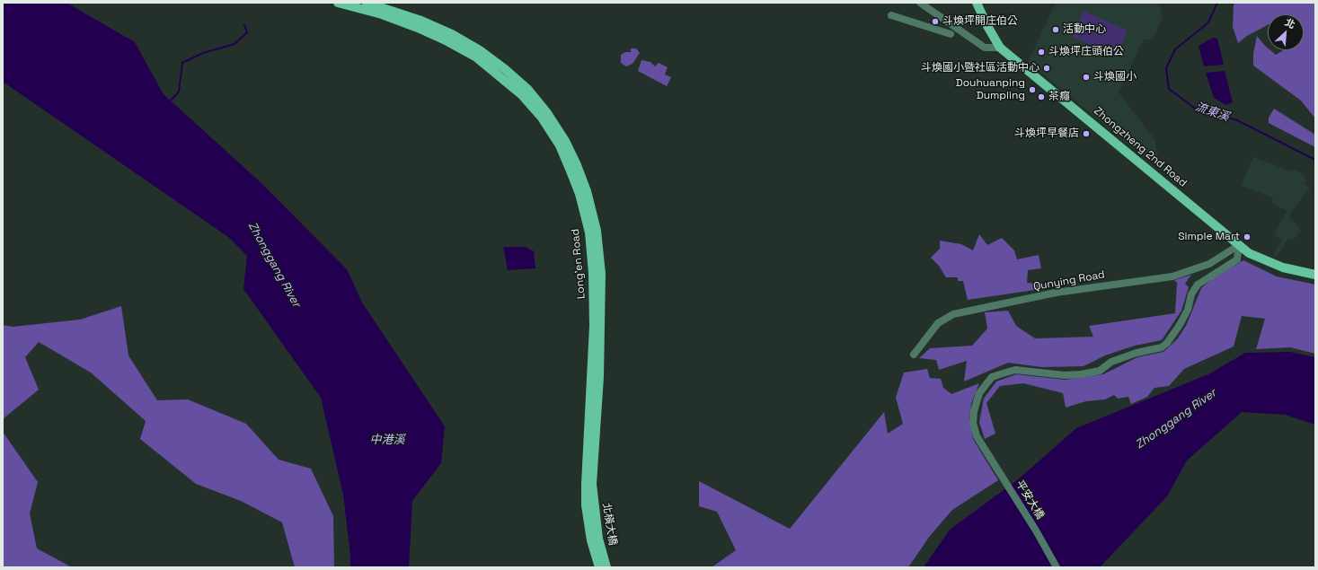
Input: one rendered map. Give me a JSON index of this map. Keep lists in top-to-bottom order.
{
  "streets": {
    "main road": ["Zhongzheng 2nd Road", "Long'en Road", "北橫大橋"],
    "street": ["Qunying Road", "平安大橋"]
  },
  "crossings": [
    ["Zhongzheng 2nd Road", "Qunying Road"],
    ["Zhongzheng 2nd Road", "平安大橋"],
    ["Long'en Road", "北橫大橋"],
    ["Qunying Road", "平安大橋"]
  ],
  "water": ["流東溪", "Zhonggang River", "中港溪"],
  "places": [
    "斗煥坪開庄伯公",
    "活動中心",
    "斗煥坪庄頭伯公",
    "斗煥國小暨社區活動中心",
    "斗煥國小",
    "Douhuanping Dumpling",
    "茶癮",
    "斗煥坪早餐店",
    "Simple Mart"
  ],
  "north": "top right"
}
